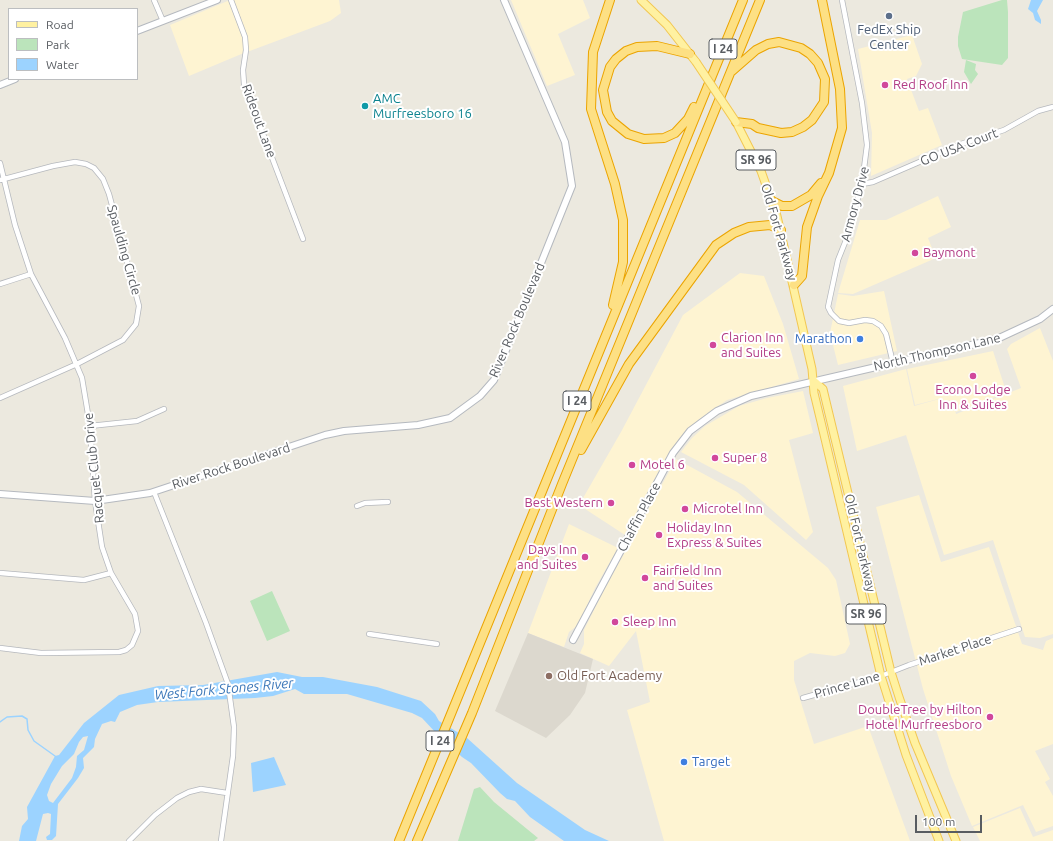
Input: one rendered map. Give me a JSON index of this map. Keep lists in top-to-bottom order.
{
  "streets": {
    "highway": ["I 24"],
    "main road": ["SR 96", "Old Fort Parkway"],
    "street": [
      "Rideout Lane",
      "GO USA Court",
      "Armory Drive",
      "Spaulding Circle",
      "River Rock Boulevard",
      "North Thompson Lane",
      "Racquet Club Drive",
      "Chaffin Place",
      "Market Place",
      "Prince Lane"
    ]
  },
  "crossings": [
    ["GO USA Court", "Armory Drive"],
    ["Armory Drive", "North Thompson Lane"],
    ["Old Fort Parkway", "North Thompson Lane"],
    ["Old Fort Parkway", "Chaffin Place"],
    ["Old Fort Parkway", "Market Place"],
    ["Old Fort Parkway", "Prince Lane"],
    ["Spaulding Circle", "Racquet Club Drive"],
    ["River Rock Boulevard", "Racquet Club Drive"],
    ["North Thompson Lane", "Chaffin Place"],
    ["Market Place", "Prince Lane"]
  ],
  "water": ["West Fork Stones River"],
  "places": [
    "FedEx Ship Center",
    "Red Roof Inn",
    "AMC Murfreesboro 16",
    "Baymont",
    "Marathon",
    "Clarion Inn and Suites",
    "Econo Lodge Inn & Suites",
    "Super 8",
    "Motel 6",
    "Best Western",
    "Microtel Inn",
    "Holiday Inn Express & Suites",
    "Days Inn and Suites",
    "Fairfield Inn and Suites",
    "Sleep Inn",
    "Old Fort Academy",
    "DoubleTree by Hilton Hotel Murfreesboro",
    "Target"
  ],
  "legend": ["Road", "Park", "Water"],
  "scale_bar": "100 m"
}
